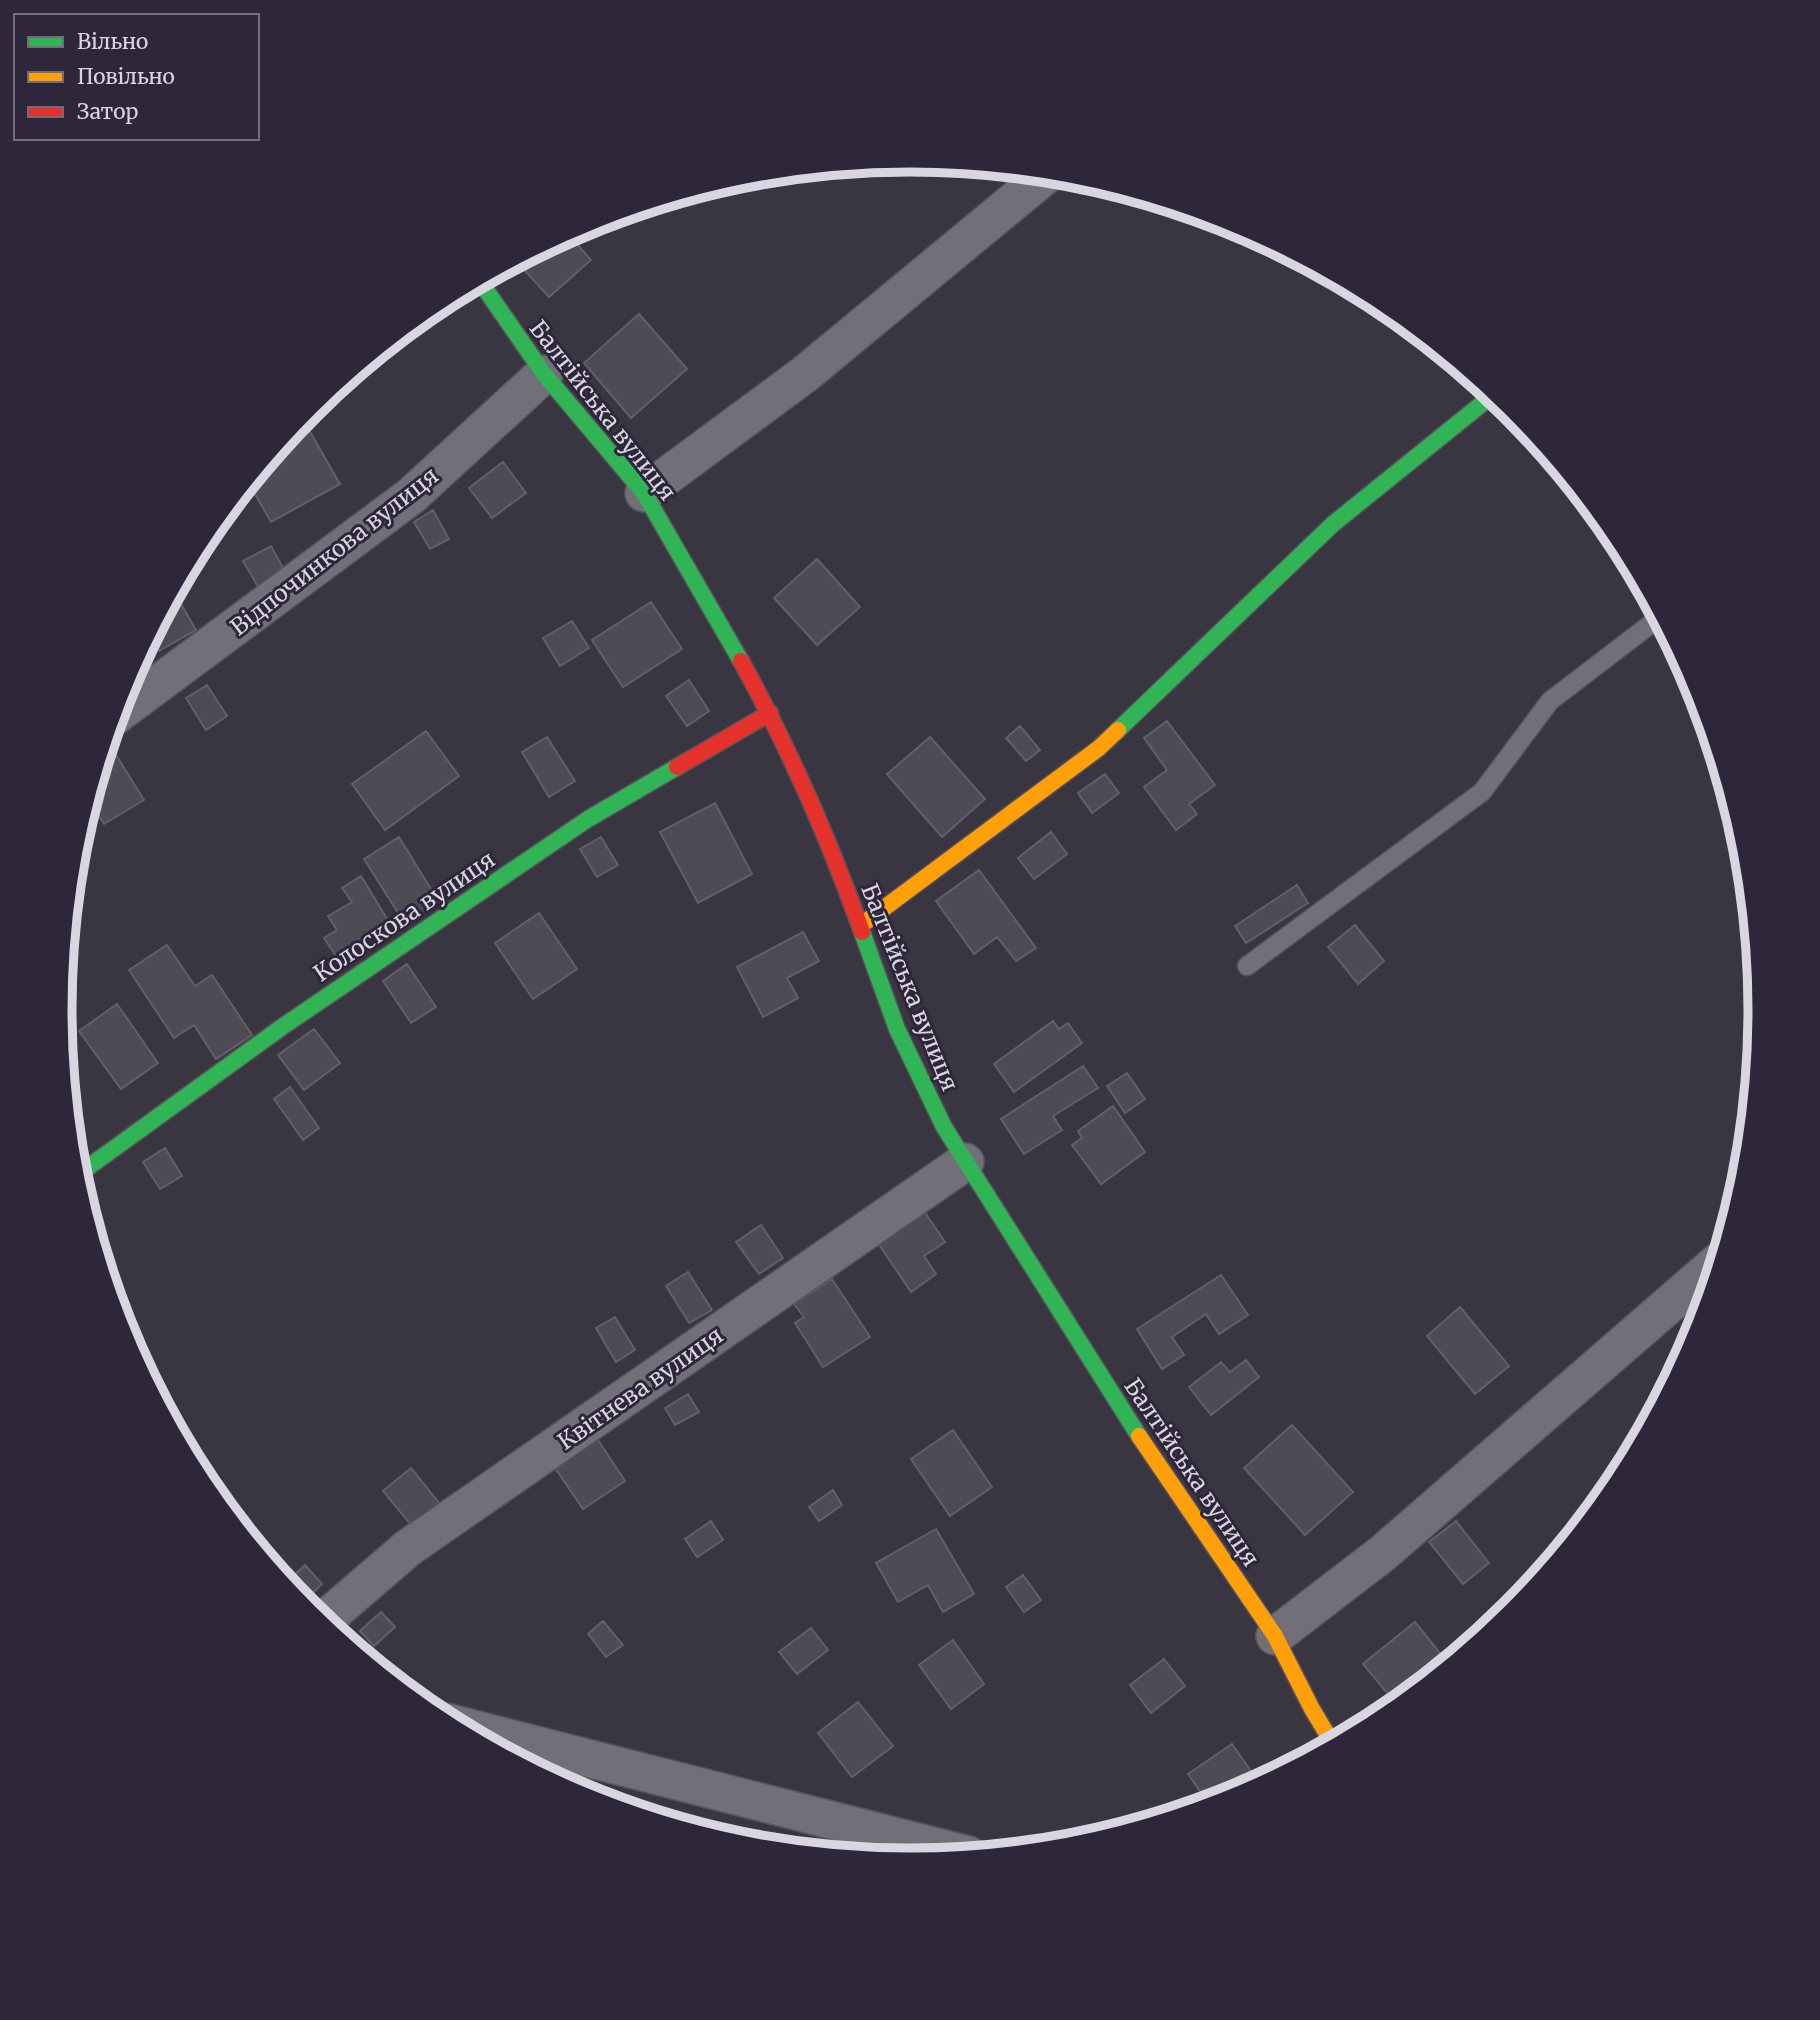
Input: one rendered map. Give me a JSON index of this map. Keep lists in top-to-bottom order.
{
  "streets": {
    "street": [
      "Балтійська вулиця",
      "Відпочинкова вулиця",
      "Колоскова вулиця",
      "Квітнева вулиця"
    ]
  },
  "crossings": [
    ["Балтійська вулиця", "Відпочинкова вулиця"],
    ["Балтійська вулиця", "Колоскова вулиця"],
    ["Балтійська вулиця", "Квітнева вулиця"]
  ],
  "legend": ["Вільно", "Повільно", "Затор"]
}
